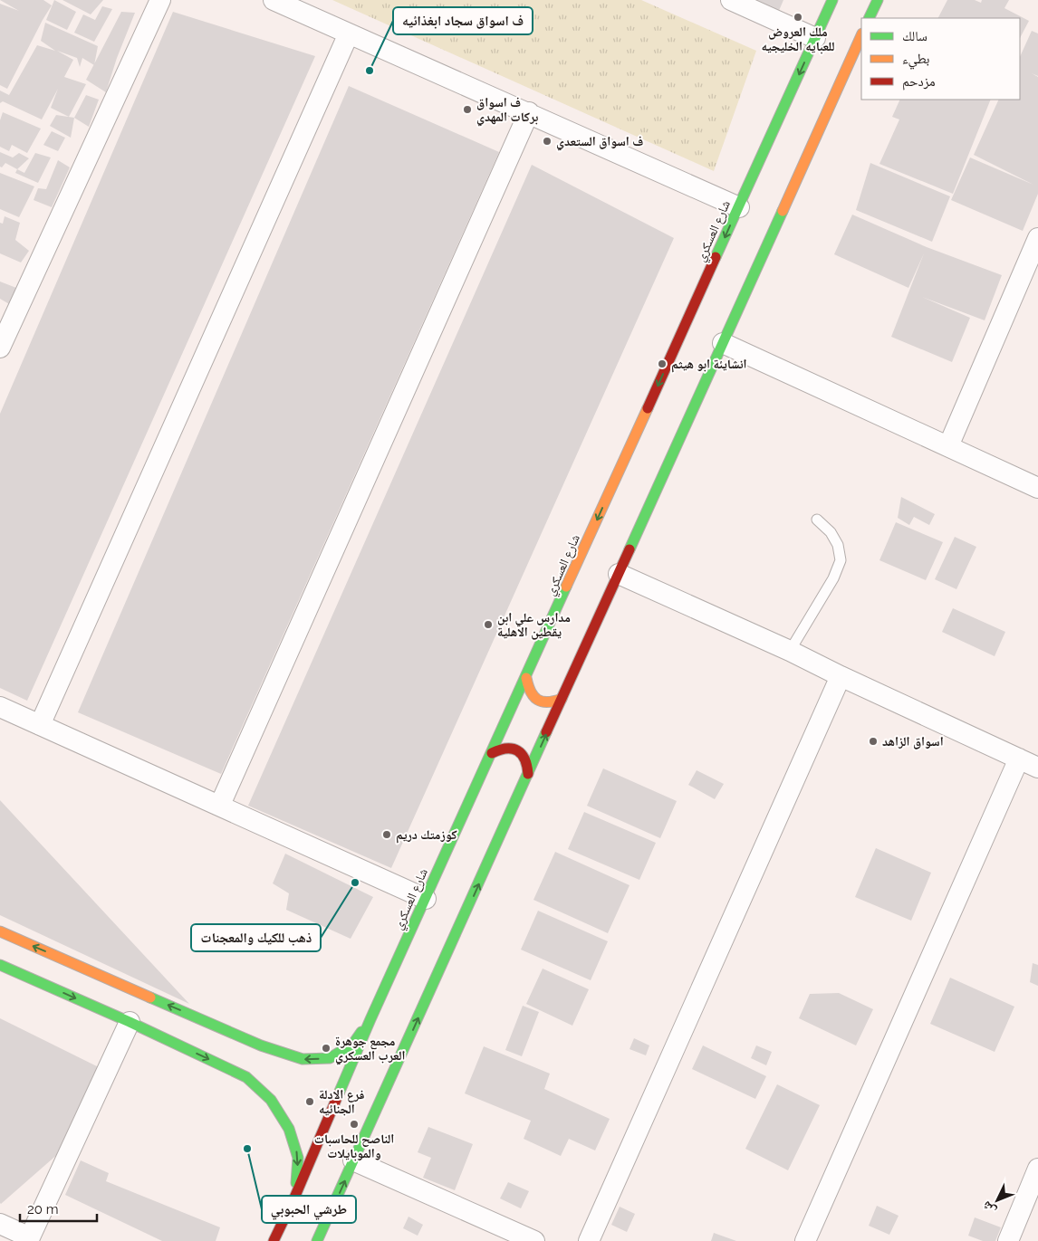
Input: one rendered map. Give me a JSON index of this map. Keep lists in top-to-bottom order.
{
  "streets": {
    "main road": ["شارع العسكري"]
  },
  "places": [
    "ملك العروض للعبايه الخليجيه",
    "ف اسواق سجاد ابغذائيه",
    "ف اسواق بركات المهدي",
    "ف اسواق الستعدي",
    "انشايئة ابو هيثم",
    "مدارس علي ابن يقطين الاهلية",
    "اسواق الزاهد",
    "كوزمتك دريم",
    "ذهب للكيك والمعجنات",
    "مجمع جوهرة العرب العسكري",
    "فرع الادلة الجنائيه",
    "الناصح للحاسبات والموبايلات",
    "طرشي الحبوبي"
  ],
  "legend": ["سالك", "بطيء", "مزدحم"],
  "scale_bar": "20 m",
  "north": "bottom left"
}
